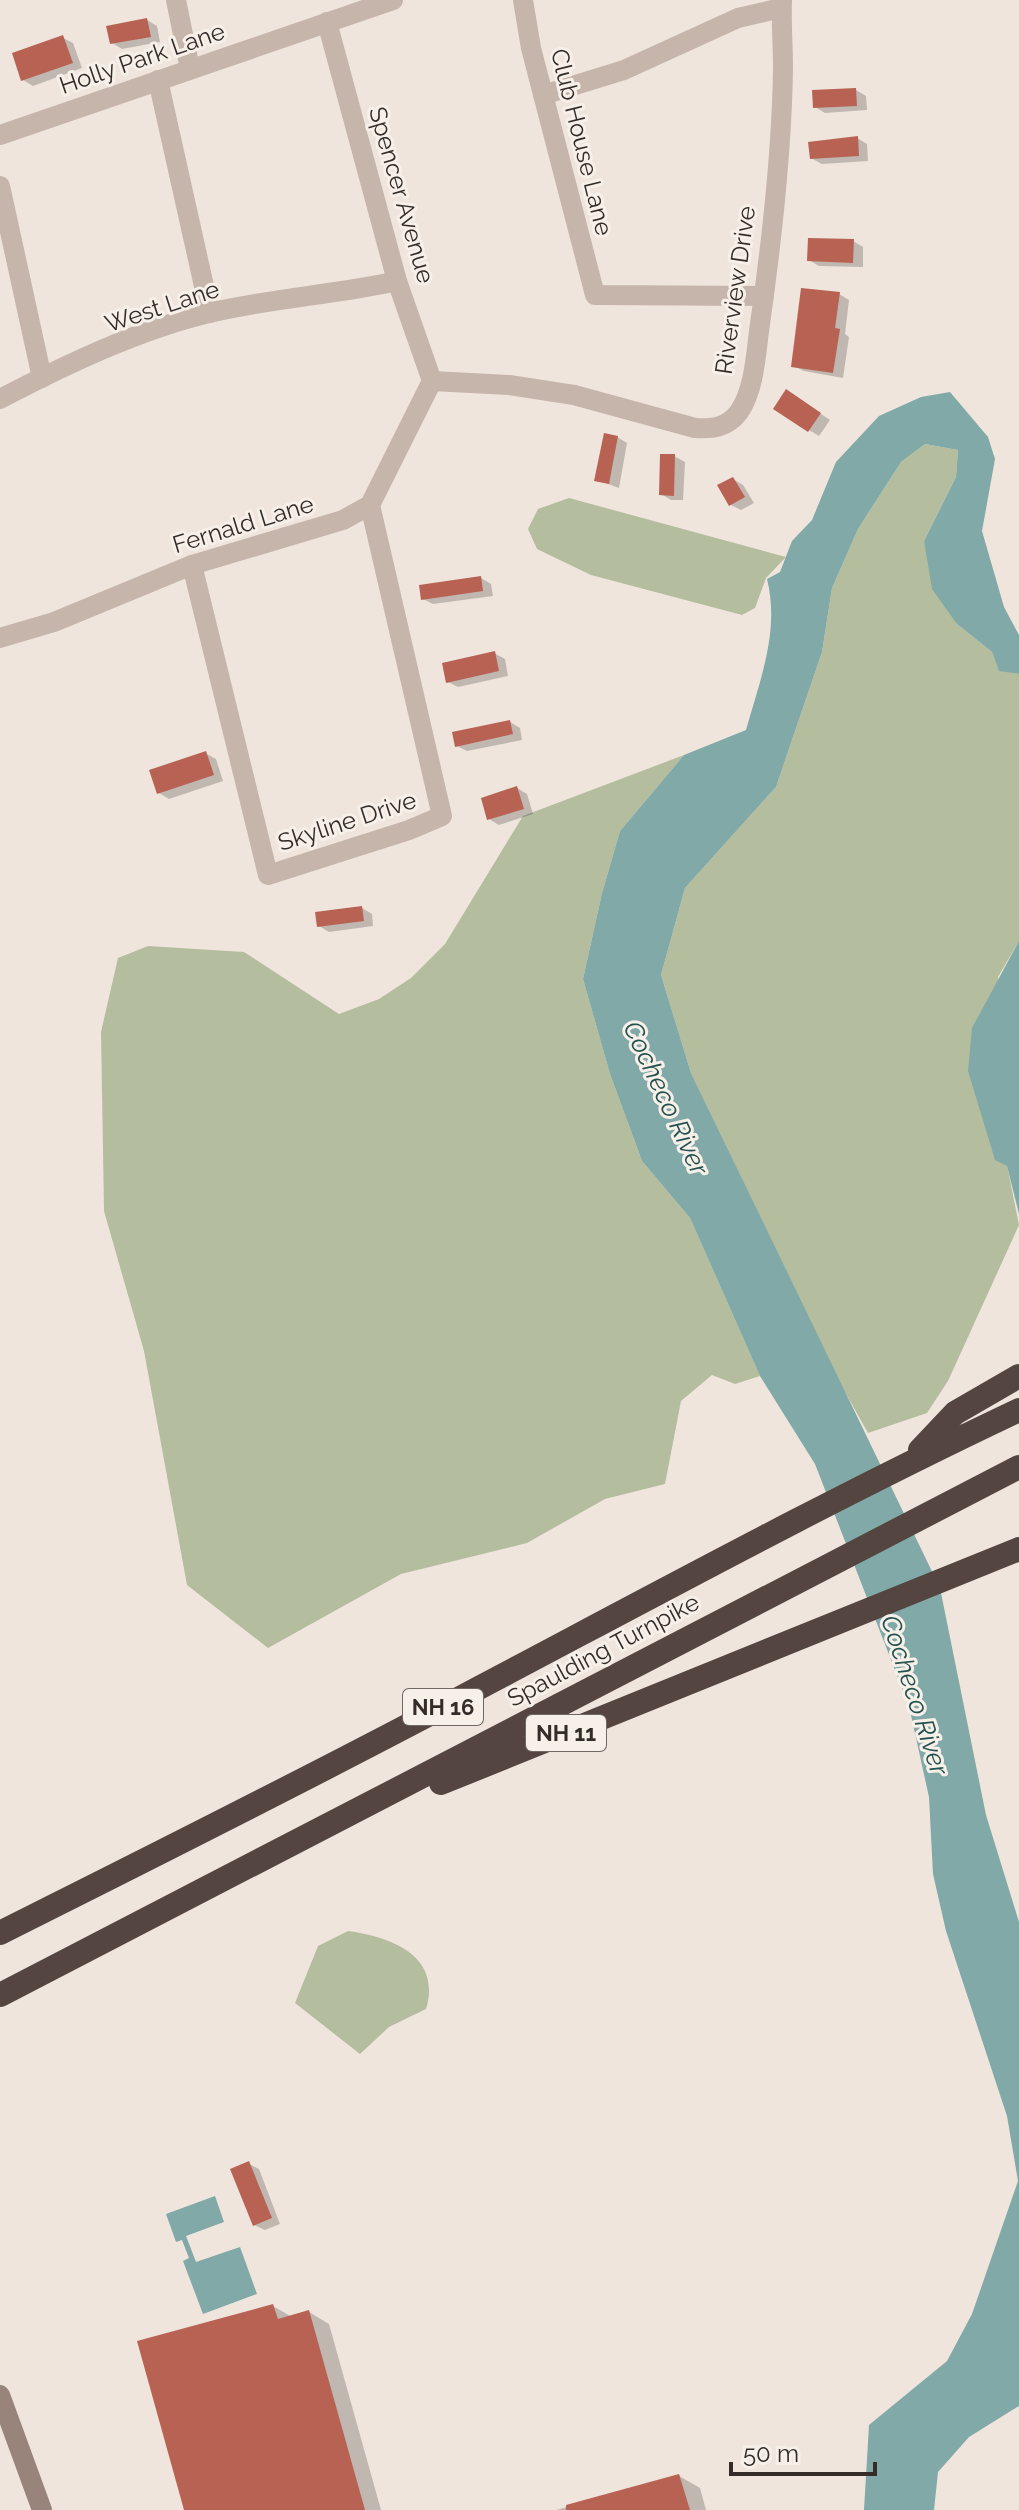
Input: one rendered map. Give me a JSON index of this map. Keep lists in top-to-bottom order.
{
  "streets": {
    "highway": ["Spaulding Turnpike", "NH 16", "NH 11"],
    "street": [
      "Holly Park Lane",
      "Club House Lane",
      "Spencer Avenue",
      "Riverview Drive",
      "West Lane",
      "Fernald Lane",
      "Skyline Drive"
    ]
  },
  "crossings": [
    ["Holly Park Lane", "Spencer Avenue"],
    ["Club House Lane", "Riverview Drive"],
    ["Spencer Avenue", "Riverview Drive"],
    ["Spencer Avenue", "West Lane"],
    ["Fernald Lane", "Skyline Drive"],
    ["Spaulding Turnpike", "NH 11"]
  ],
  "water": ["Cocheco River"],
  "scale_bar": "50 m"
}
